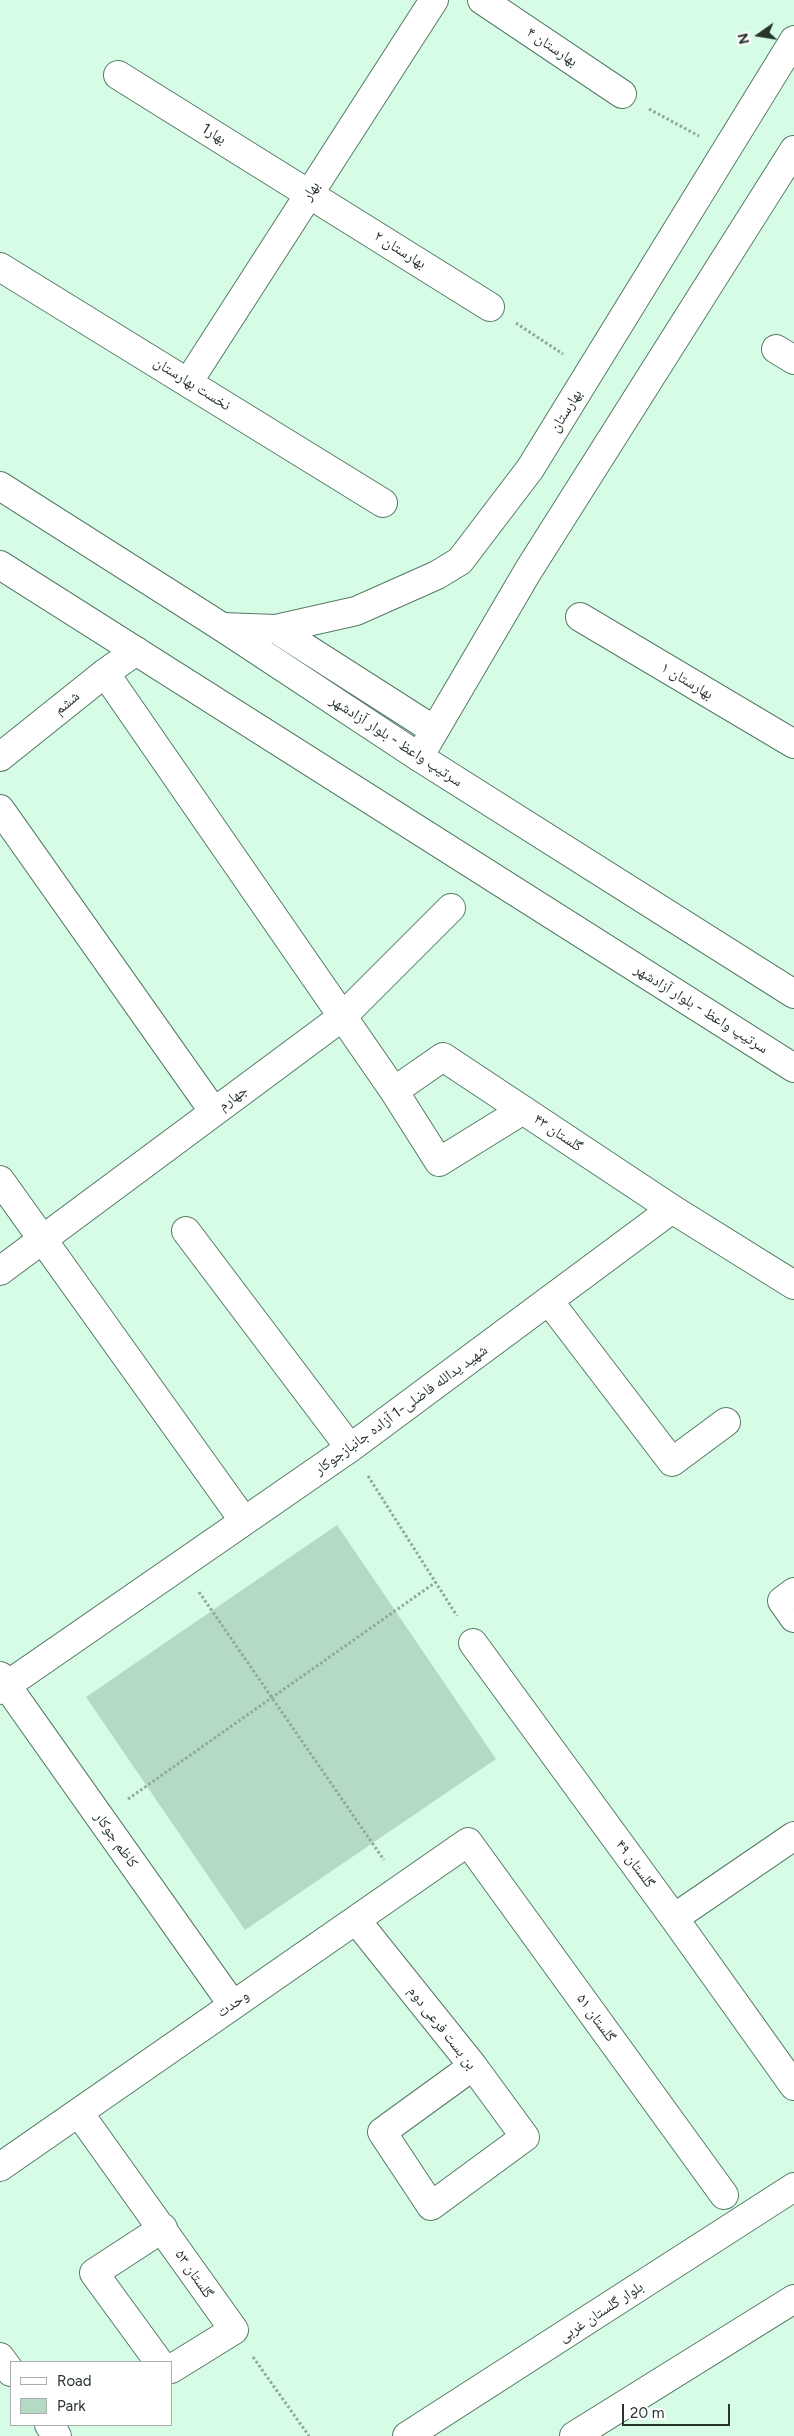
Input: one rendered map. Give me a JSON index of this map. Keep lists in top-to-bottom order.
{
  "streets": {
    "street": [
      "بهارستان ۴",
      "بهار1",
      "بهار",
      "بهارستان ۲",
      "نخست بهارستان",
      "بهارستان",
      "بهارستان ۱",
      "ششم",
      "سرتیپ واعظ - بلوار آزادشهر",
      "جهارم",
      "گلستان ۴۳",
      "شهید یدالله فاضلی-1 آزاده جانبازجوکار",
      "کاظم جوکار",
      "گلستان ۴۹",
      "وحدت",
      "گلستان ۵۱",
      "بن بست فرعی دوم",
      "گلستان ۵۳",
      "بلوار گلستان غربی"
    ]
  },
  "crossings": [
    ["بهار1", "بهار"],
    ["بهار1", "بهارستان ۲"],
    ["بهار", "بهارستان ۲"],
    ["بهار", "نخست بهارستان"],
    ["بهارستان", "سرتیپ واعظ - بلوار آزادشهر"],
    ["ششم", "سرتیپ واعظ - بلوار آزادشهر"],
    ["گلستان ۴۳", "شهید یدالله فاضلی-1 آزاده جانبازجوکار"],
    ["شهید یدالله فاضلی-1 آزاده جانبازجوکار", "کاظم جوکار"],
    ["کاظم جوکار", "وحدت"],
    ["وحدت", "گلستان ۵۱"],
    ["وحدت", "بن بست فرعی دوم"],
    ["وحدت", "گلستان ۵۳"]
  ],
  "legend": ["Road", "Park"],
  "scale_bar": "20 m",
  "north": "left"
}
